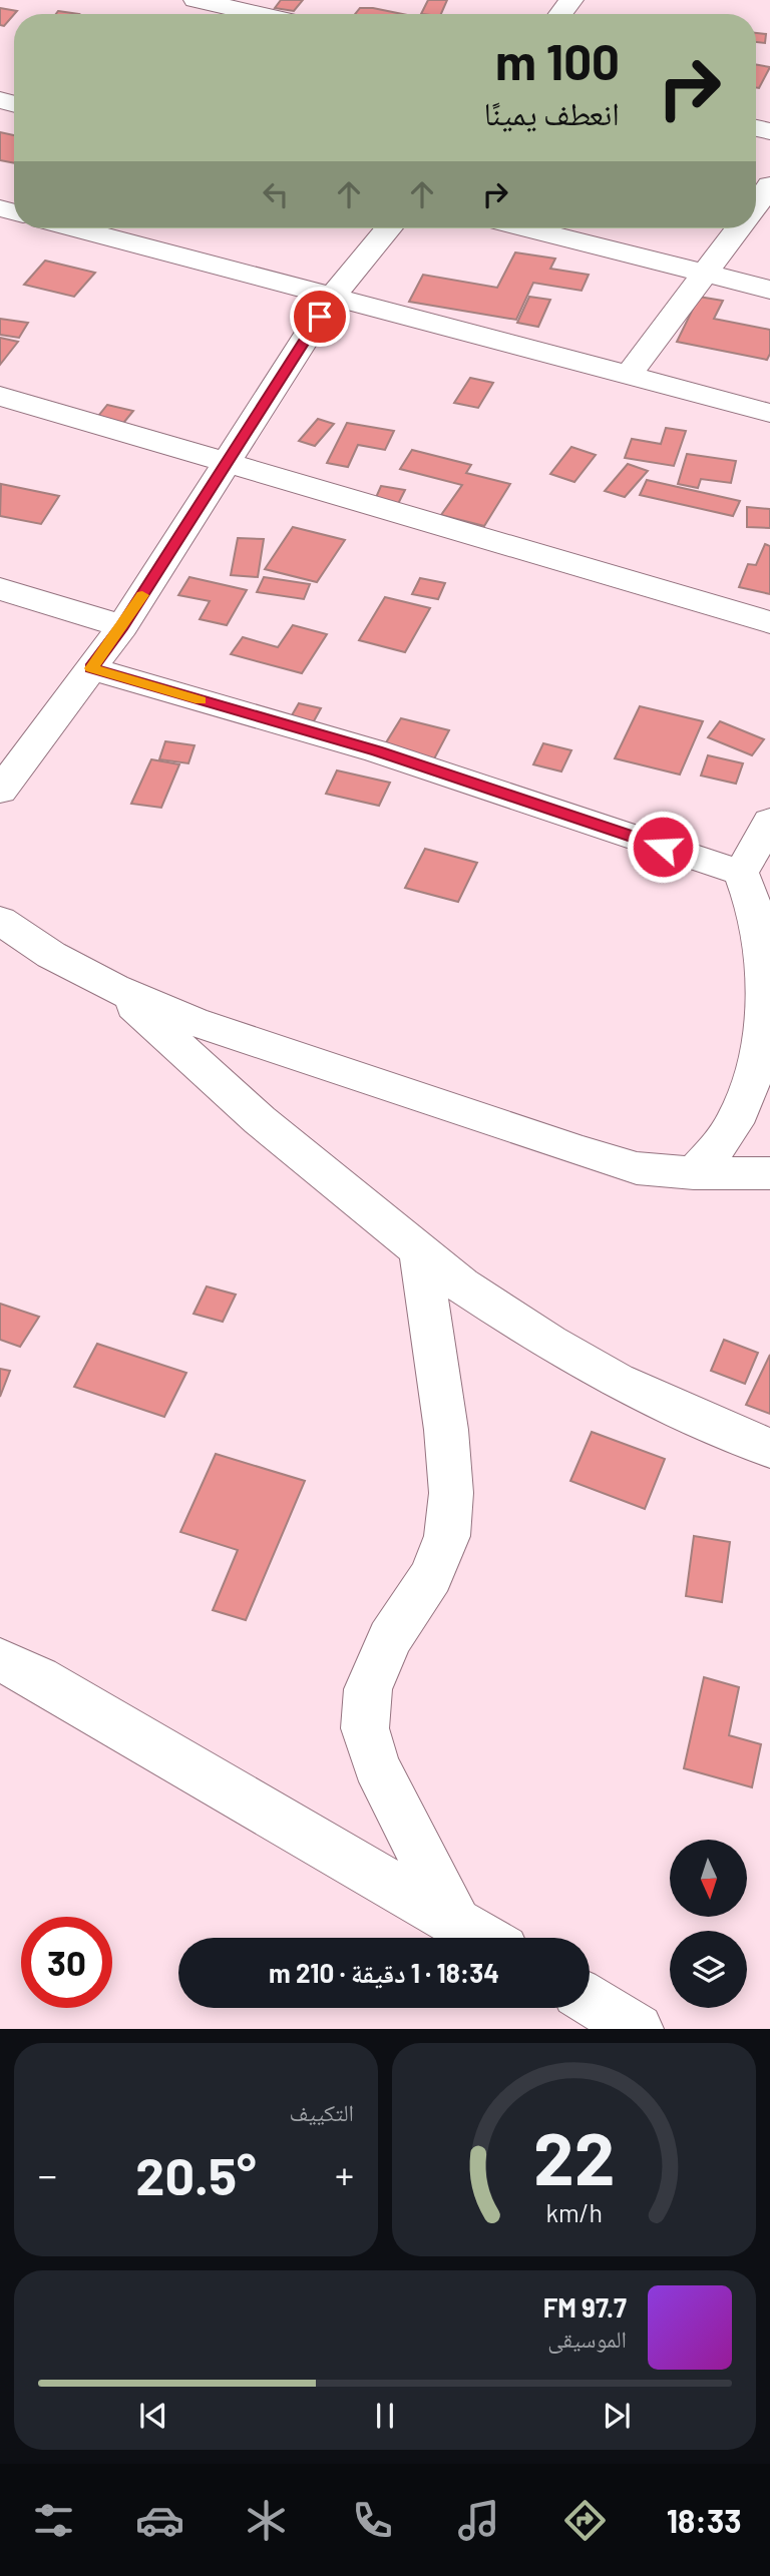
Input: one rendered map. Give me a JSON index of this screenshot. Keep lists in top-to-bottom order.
{
  "north": "bottom",
  "page": {
    "turn": ["100 m", "انعطف يمينًا"],
    "limit": "30",
    "trip": "18:34 · 1 دقيقة · 210 m",
    "tile": "التكييف",
    "heat": ["−", "20.5°", "+"],
    "song": ["97.7 FM", "الموسيقى"],
    "tabs": "18:33",
    "gauge": ["22", "km/h"]
  }
}
